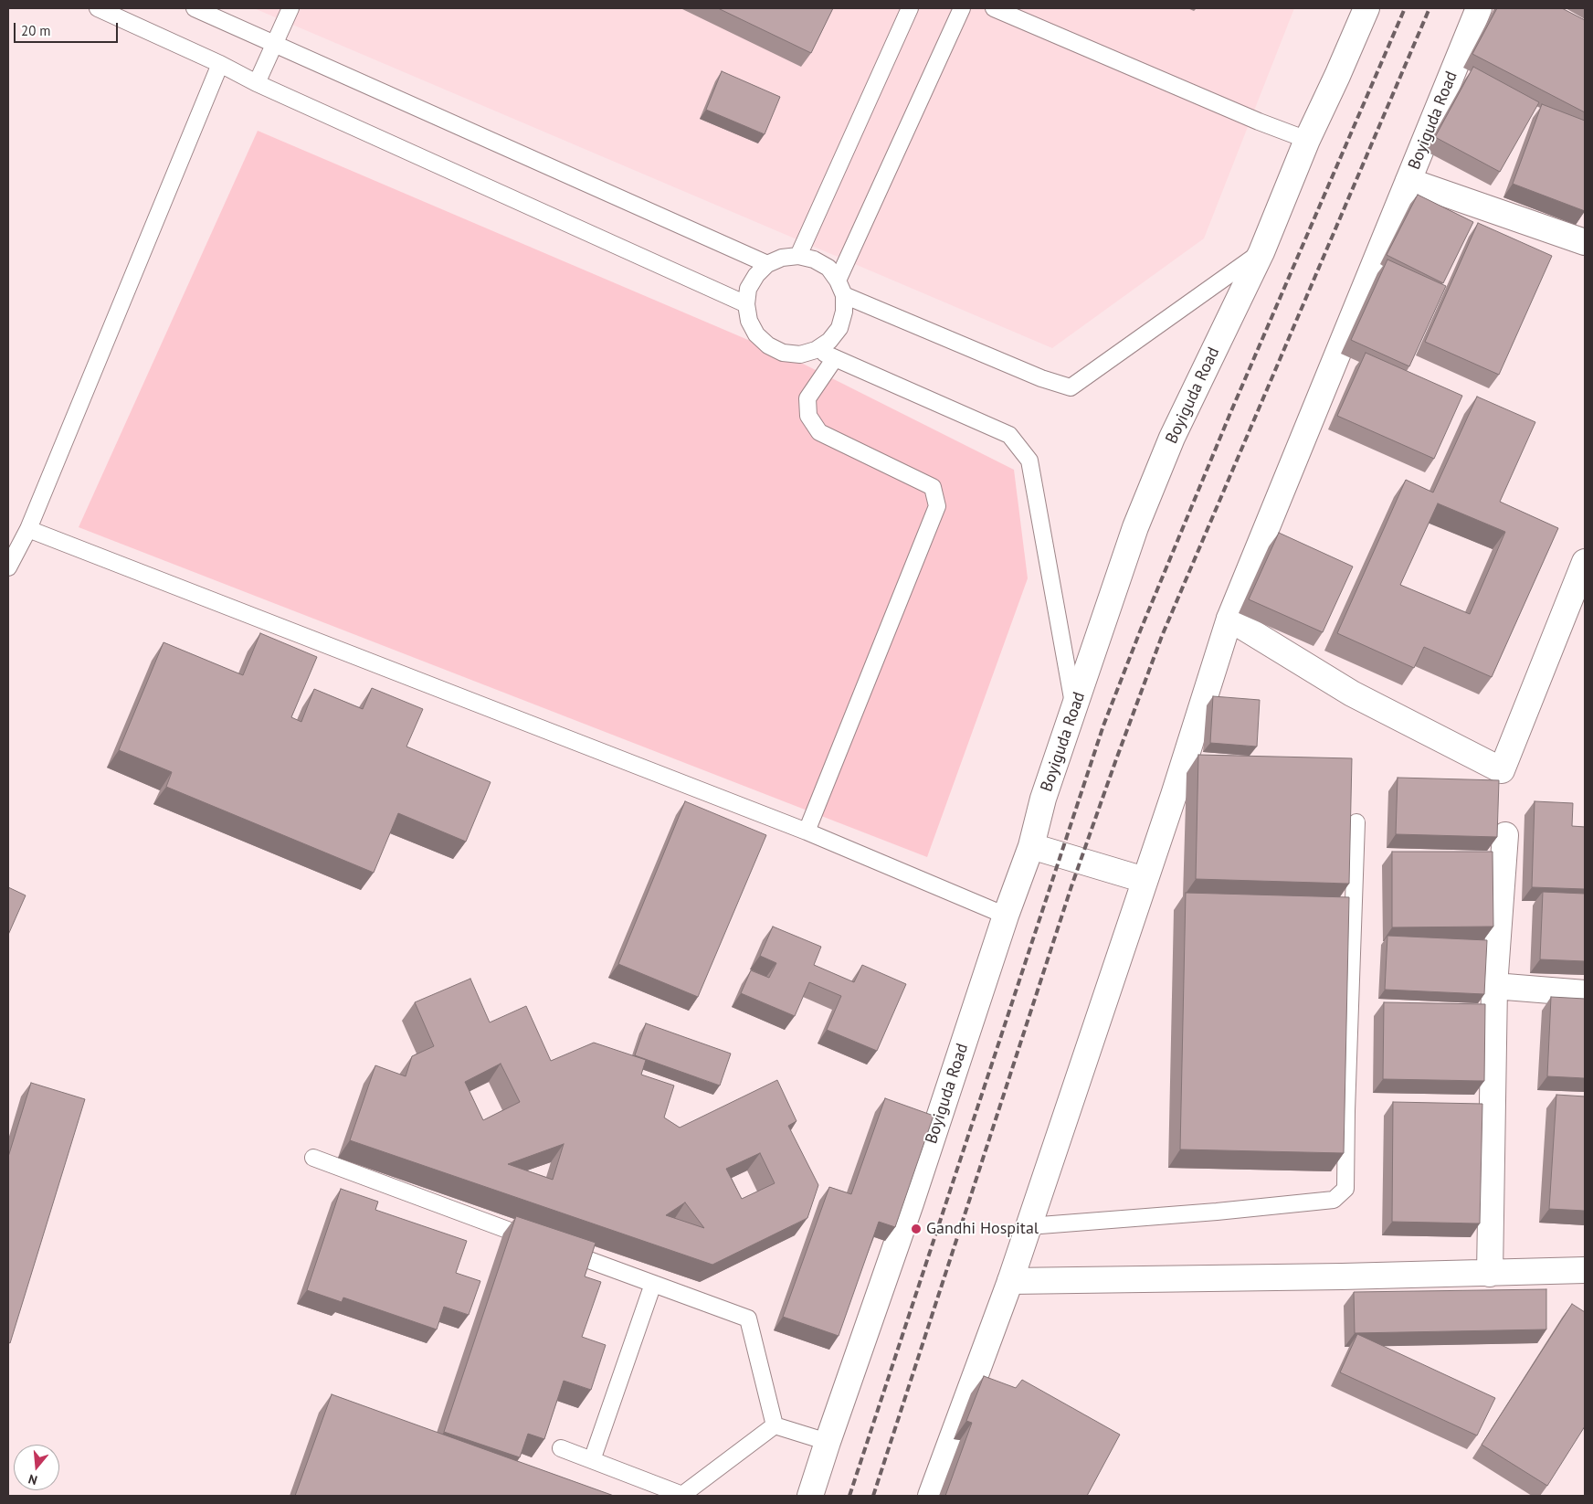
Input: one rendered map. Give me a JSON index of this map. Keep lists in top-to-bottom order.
{
  "streets": {
    "main road": ["Boyiguda Road"]
  },
  "places": ["Gandhi Hospital"],
  "scale_bar": "20 m",
  "north": "bottom"
}
